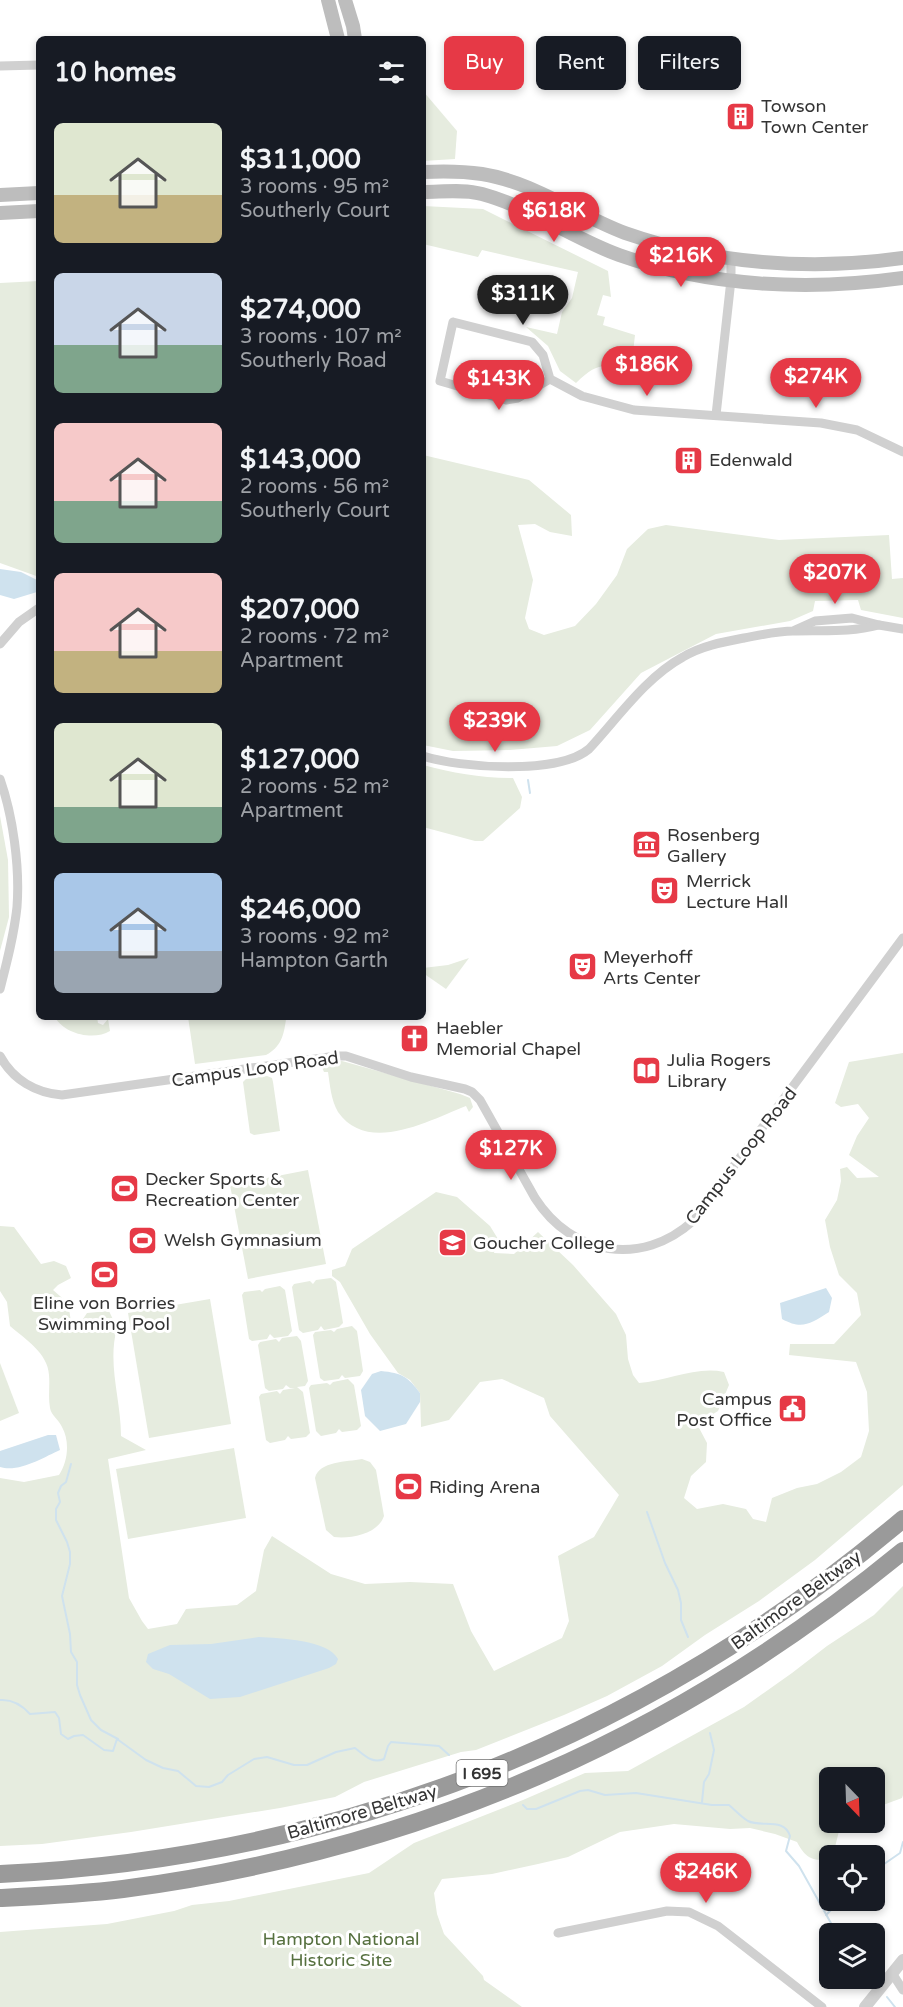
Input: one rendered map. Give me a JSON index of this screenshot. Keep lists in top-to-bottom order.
{
  "streets": {
    "highway": ["Baltimore Beltway", "I 695"],
    "street": ["Campus Loop Road"]
  },
  "parks": ["Hampton National Historic Site"],
  "places": {
    "building": ["Towson Town Center", "Edenwald"],
    "museum": ["Rosenberg Gallery"],
    "theatre": ["Merrick Lecture Hall", "Meyerhoff Arts Center"],
    "church": ["Haebler Memorial Chapel"],
    "library": ["Julia Rogers Library"],
    "sports": [
      "Decker Sports & Recreation Center",
      "Welsh Gymnasium",
      "Eline von Borries Swimming Pool",
      "Riding Arena"
    ],
    "school or university": ["Goucher College"],
    "public building": ["Campus Post Office"]
  },
  "north": "bottom right",
  "page": {
    "chip": ["Buy", "Rent", "Filters"],
    "heading": "10 homes",
    "list": [
      {
        "name": "$311,000",
        "note": "3 rooms · 95 m² · Southerly Court"
      },
      {
        "name": "$274,000",
        "note": "3 rooms · 107 m² · Southerly Road"
      },
      {
        "name": "$143,000",
        "note": "2 rooms · 56 m² · Southerly Court"
      },
      {
        "name": "$207,000",
        "note": "2 rooms · 72 m² · Apartment"
      },
      {
        "name": "$127,000",
        "note": "2 rooms · 52 m² · Apartment"
      },
      {
        "name": "$246,000",
        "note": "3 rooms · 92 m² · Hampton Garth"
      }
    ],
    "price": [
      "$618K",
      "$216K",
      "$311K",
      "$186K",
      "$274K",
      "$143K",
      "$207K",
      "$239K",
      "$127K",
      "$246K"
    ]
  }
}
